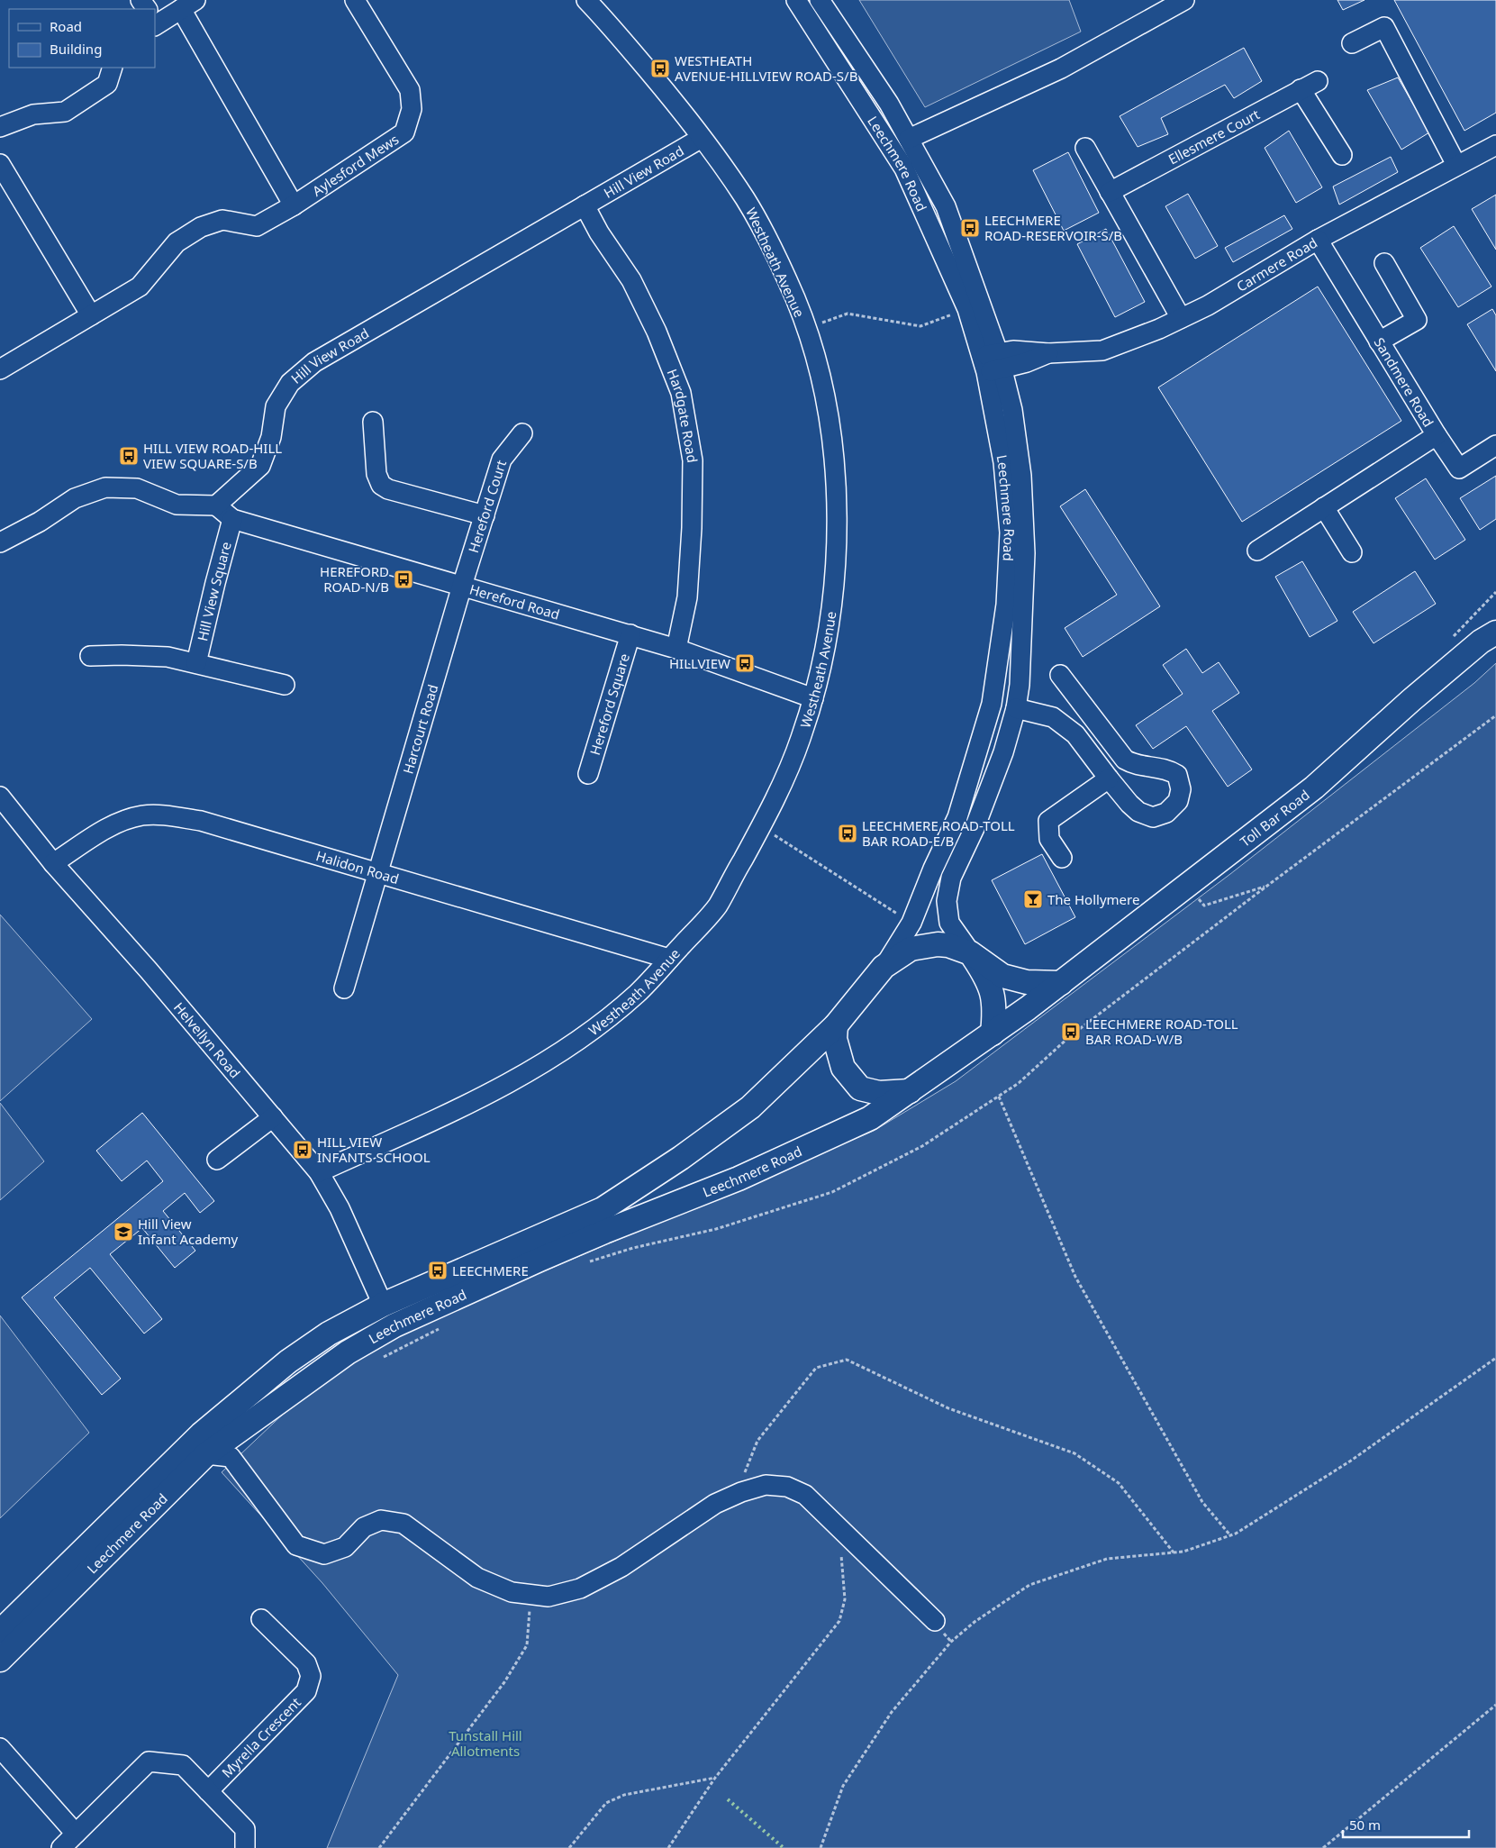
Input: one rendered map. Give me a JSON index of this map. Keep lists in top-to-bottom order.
{
  "streets": {
    "main road": ["Leechmere Road", "Toll Bar Road"],
    "street": [
      "Ellesmere Court",
      "Aylesford Mews",
      "Hill View Road",
      "Westheath Avenue",
      "Carmere Road",
      "Sandmere Road",
      "Hardgate Road",
      "Hereford Court",
      "Hill View Square",
      "Hereford Road",
      "Hereford Square",
      "Harcourt Road",
      "Halidon Road",
      "Helvellyn Road",
      "Myrella Crescent"
    ]
  },
  "crossings": [
    ["Leechmere Road", "Carmere Road"],
    ["Leechmere Road", "Toll Bar Road"],
    ["Leechmere Road", "Helvellyn Road"],
    ["Hill View Road", "Westheath Avenue"],
    ["Hill View Road", "Hardgate Road"],
    ["Hill View Road", "Hereford Road"],
    ["Westheath Avenue", "Hereford Road"],
    ["Westheath Avenue", "Halidon Road"],
    ["Westheath Avenue", "Helvellyn Road"],
    ["Carmere Road", "Sandmere Road"],
    ["Hardgate Road", "Hereford Road"],
    ["Hereford Court", "Hereford Road"],
    ["Hereford Court", "Harcourt Road"],
    ["Hill View Square", "Hereford Road"],
    ["Hereford Road", "Hereford Square"],
    ["Hereford Road", "Harcourt Road"],
    ["Harcourt Road", "Halidon Road"],
    ["Halidon Road", "Helvellyn Road"]
  ],
  "parks": ["Tunstall Hill Allotments"],
  "places": {
    "bus stop": [
      "WESTHEATH AVENUE-HILLVIEW ROAD-S/B",
      "LEECHMERE ROAD-RESERVOIR-S/B",
      "HILL VIEW ROAD-HILL VIEW SQUARE-S/B",
      "HEREFORD ROAD-N/B",
      "HILLVIEW",
      "LEECHMERE ROAD-TOLL BAR ROAD-E/B",
      "LEECHMERE ROAD-TOLL BAR ROAD-W/B",
      "HILL VIEW INFANTS SCHOOL",
      "LEECHMERE"
    ],
    "bar": ["The Hollymere"],
    "school or university": ["Hill View Infant Academy"]
  },
  "legend": ["Road", "Building"],
  "scale_bar": "50 m"
}
